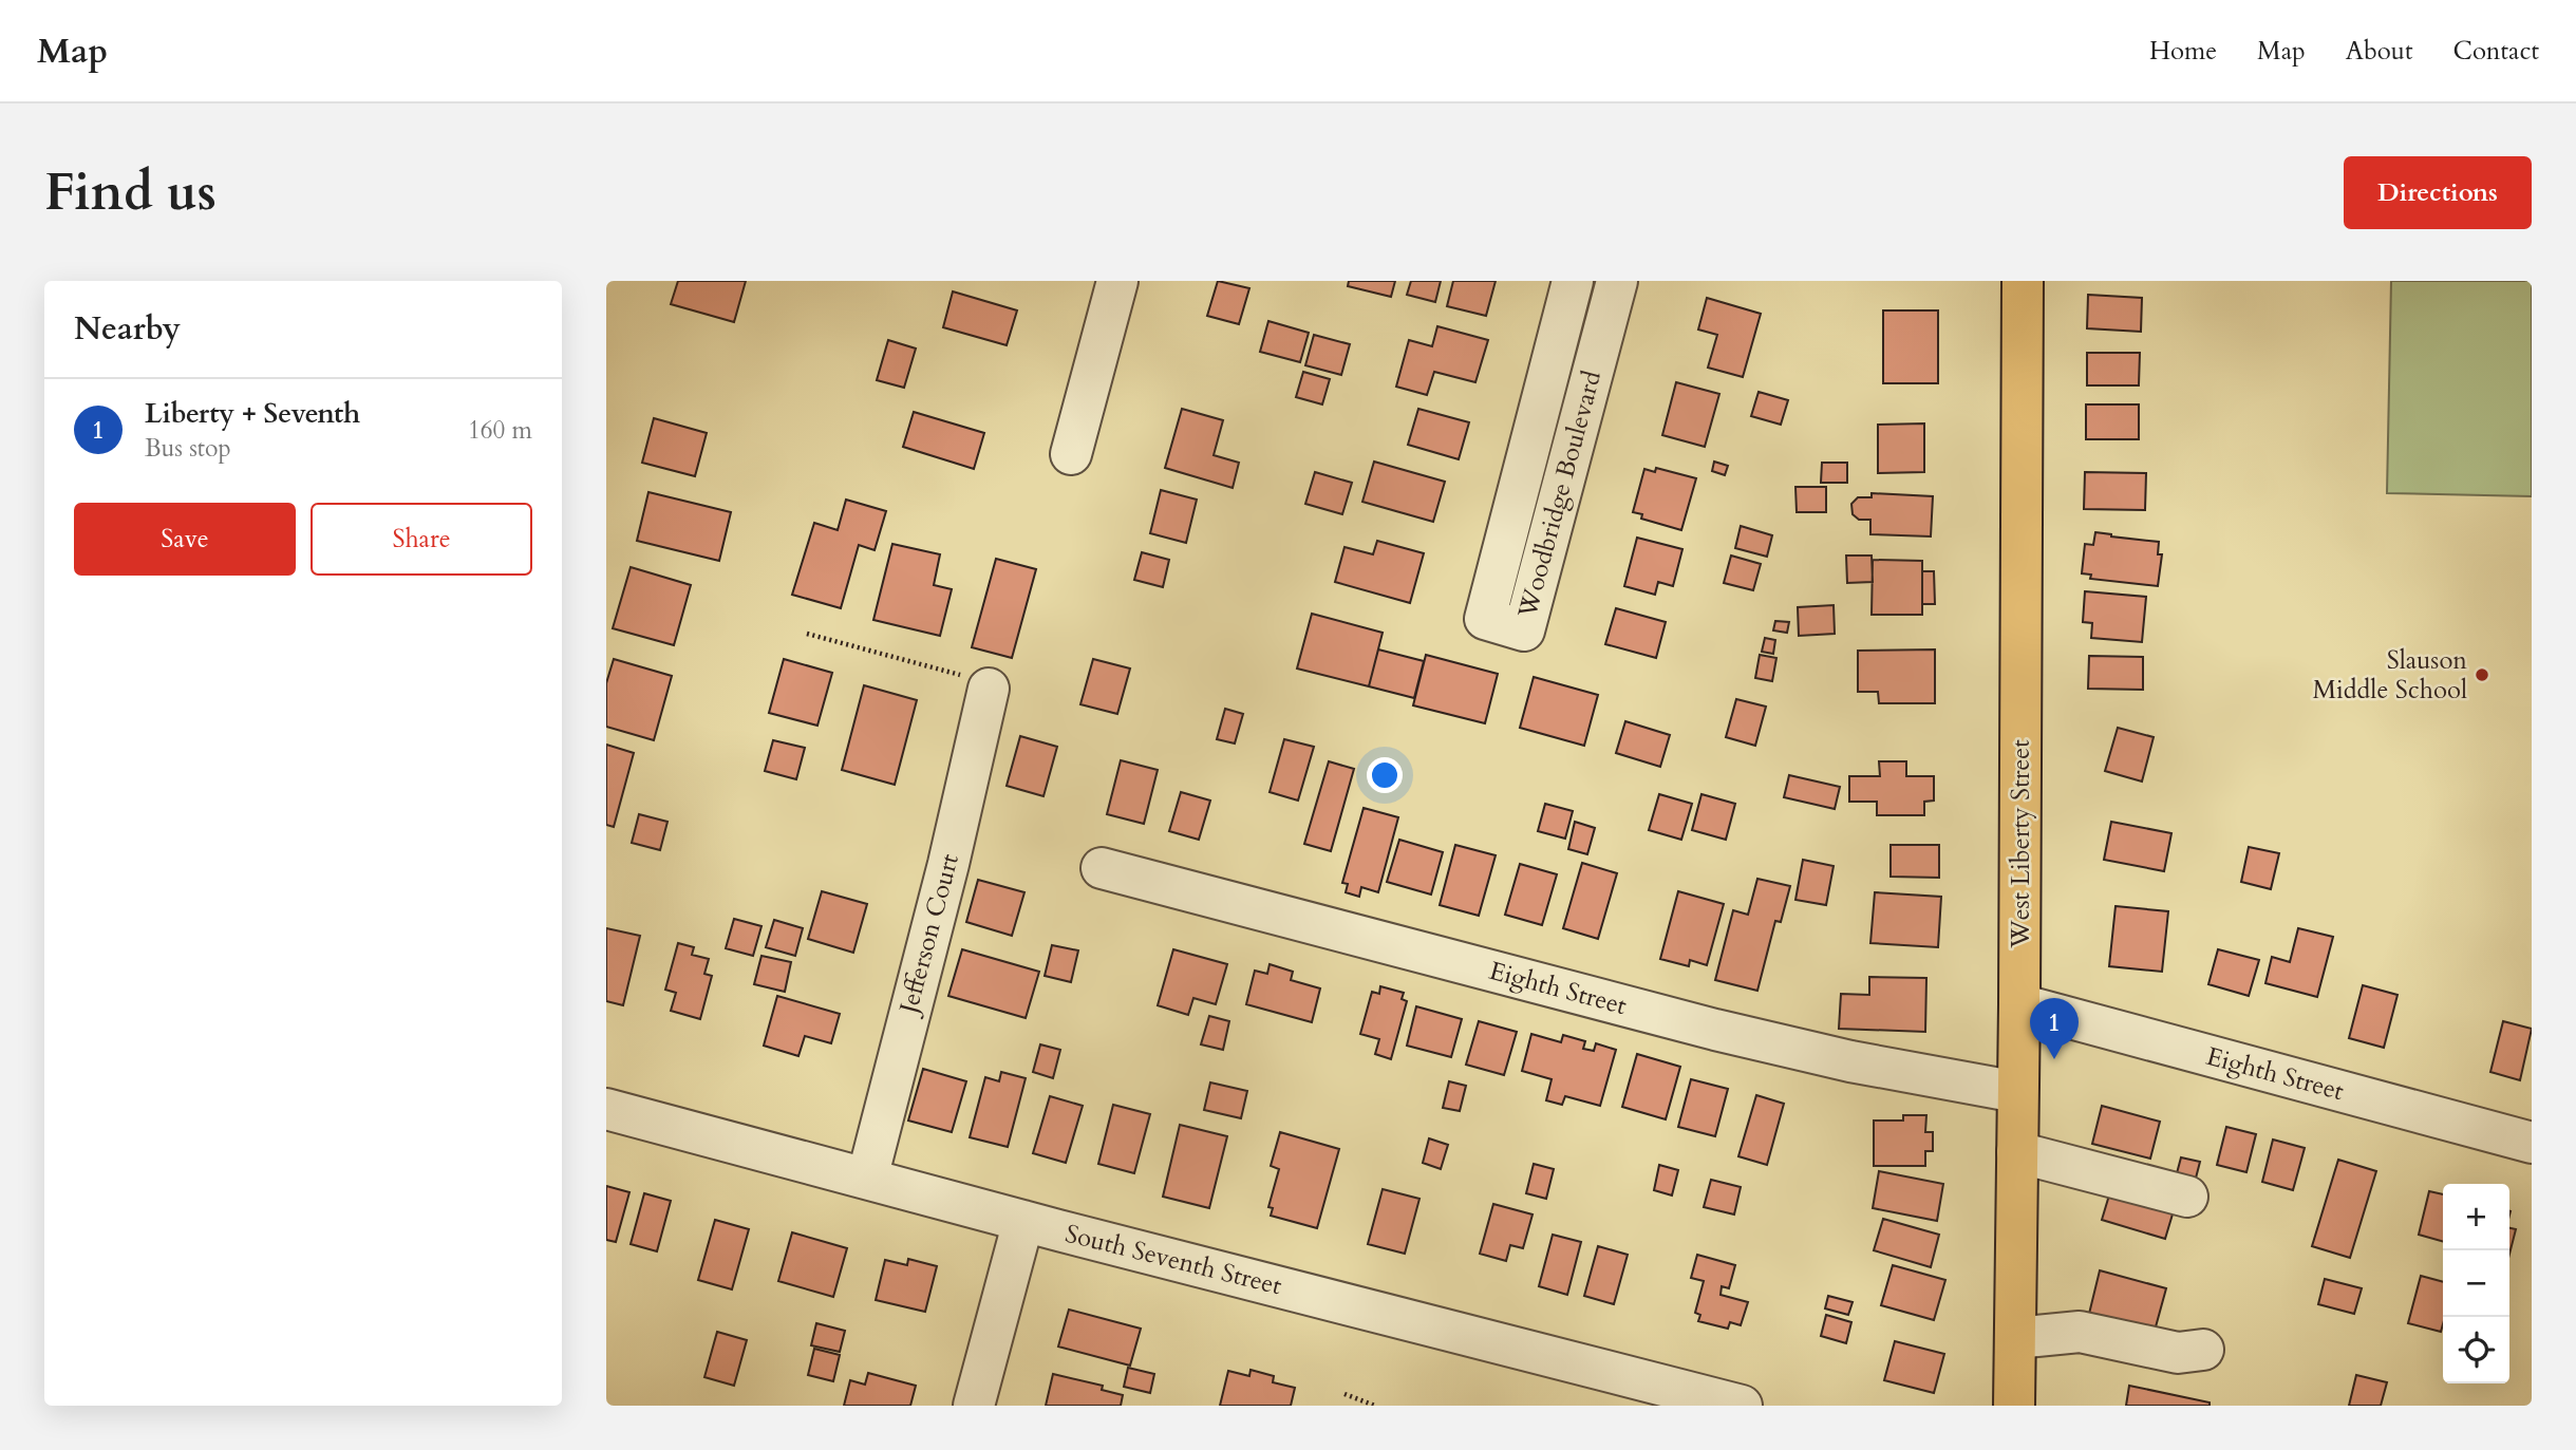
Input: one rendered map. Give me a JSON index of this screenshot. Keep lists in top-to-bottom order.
{
  "streets": {
    "main road": ["West Liberty Street"],
    "street": [
      "Woodbridge Boulevard",
      "Jefferson Court",
      "Eighth Street",
      "South Seventh Street"
    ]
  },
  "crossings": [
    ["West Liberty Street", "Eighth Street"],
    ["Jefferson Court", "South Seventh Street"]
  ],
  "places": ["Slauson Middle School"],
  "page": {
    "header": "Map",
    "nav": [
      "Home",
      "Map",
      "About",
      "Contact"
    ],
    "buttons": [
      "Directions",
      ["Save", "Share"]
    ],
    "title": "Find us",
    "heading": "Nearby",
    "list": [
      {
        "mark": "1",
        "name": "Liberty + Seventh",
        "note": "Bus stop",
        "value": "160 m"
      }
    ],
    "pins": "1",
    "map_buttons": ["+", "−"]
  }
}
